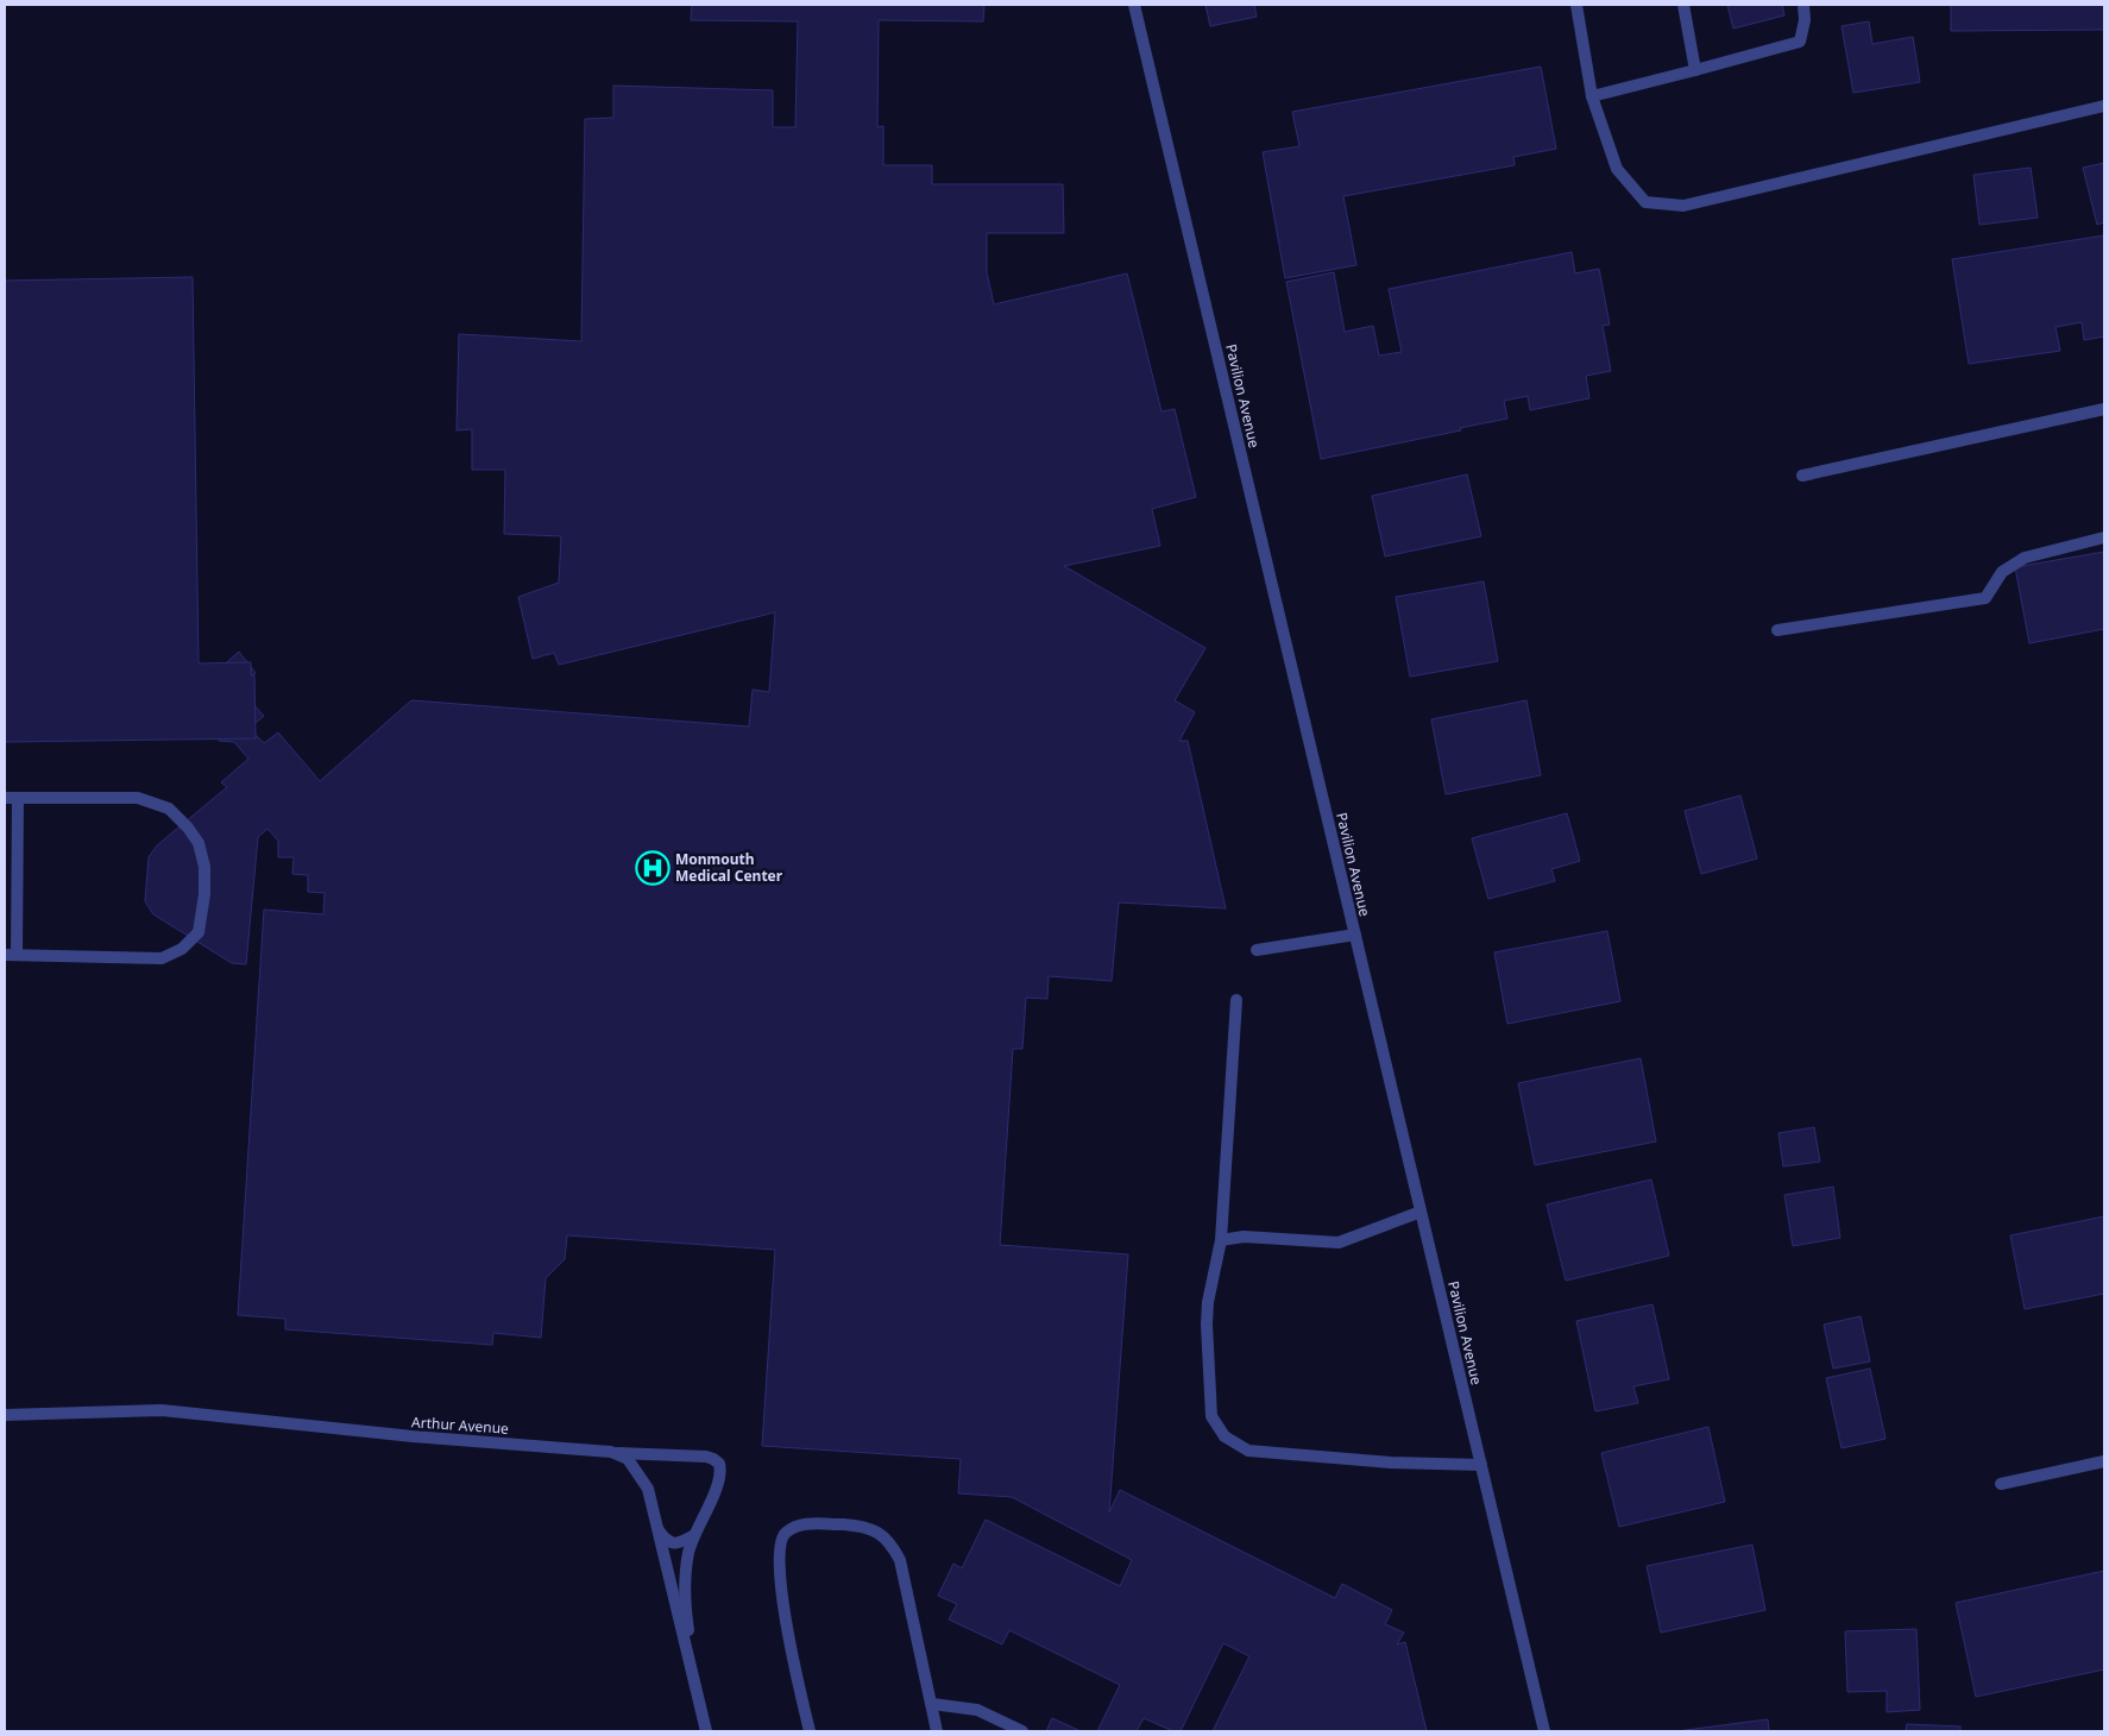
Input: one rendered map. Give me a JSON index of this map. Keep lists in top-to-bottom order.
{
  "streets": {
    "street": ["Pavilion Avenue", "Arthur Avenue"]
  },
  "places": {
    "hospital": ["Monmouth Medical Center"]
  }
}
